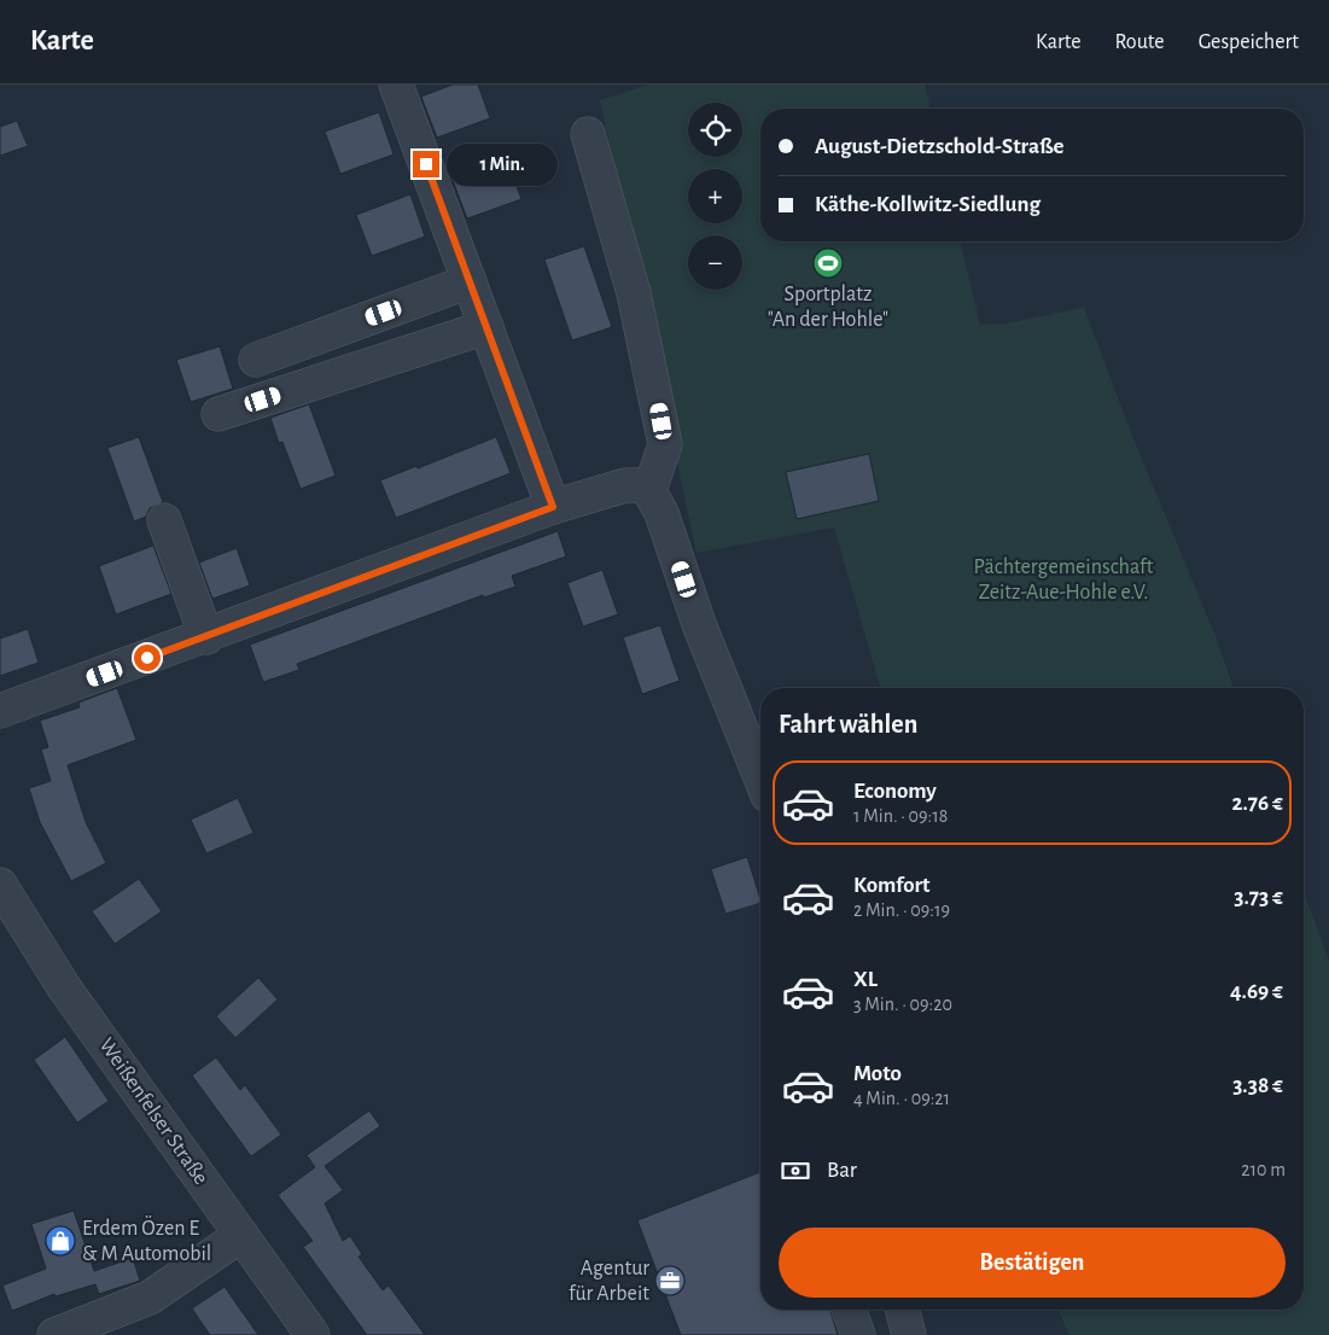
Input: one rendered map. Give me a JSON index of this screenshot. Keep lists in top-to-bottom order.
{
  "streets": {
    "street": ["Weißenfelser Straße"]
  },
  "parks": ["Pächtergemeinschaft Zeitz-Aue-Hohle e.V."],
  "places": {
    "sports": ["Sportplatz \"An der Hohle\""],
    "shop": ["Erdem Özen E & M Automobil"],
    "office": ["Agentur für Arbeit"]
  },
  "page": {
    "header": "Karte",
    "nav": ["Karte", "Route", "Gespeichert"],
    "map_buttons": ["+", "−"],
    "banner": ["August-Dietzschold-Straße", "Käthe-Kollwitz-Siedlung"],
    "bubble": "1 Min.",
    "heading": "Fahrt wählen",
    "list": [
      {
        "name": "Economy",
        "note": "1 Min. · 09:18",
        "value": "2.76 €"
      },
      {
        "name": "Komfort",
        "note": "2 Min. · 09:19",
        "value": "3.73 €"
      },
      {
        "name": "XL",
        "note": "3 Min. · 09:20",
        "value": "4.69 €"
      },
      {
        "name": "Moto",
        "note": "4 Min. · 09:21",
        "value": "3.38 €"
      }
    ],
    "pay": ["Bar", "210 m"],
    "buttons": "Bestätigen"
  }
}
